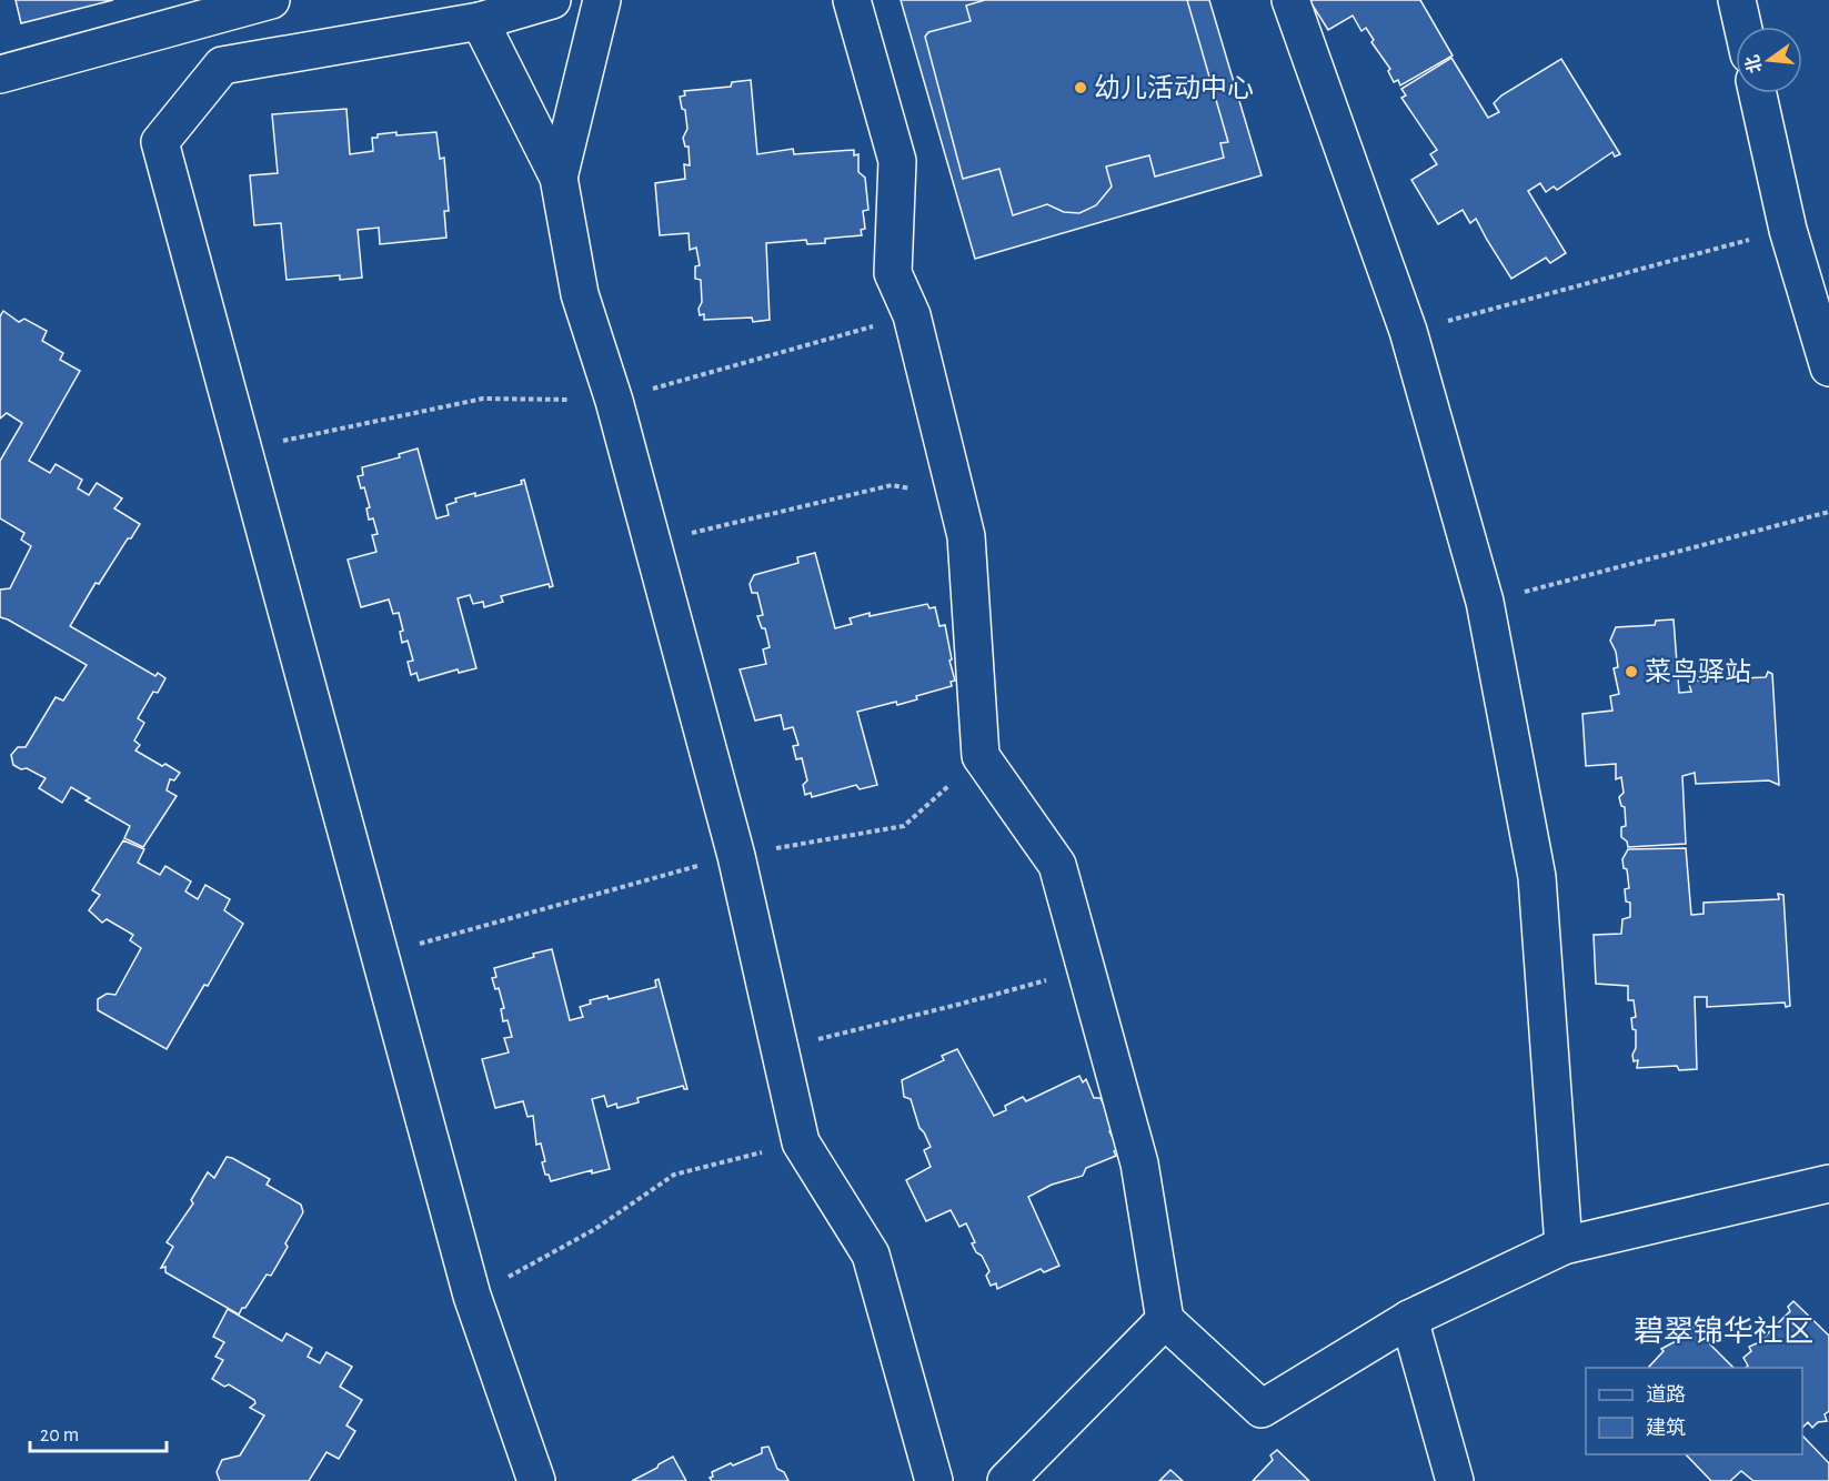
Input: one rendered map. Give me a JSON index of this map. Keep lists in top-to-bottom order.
{
  "districts": ["碧翠锦华社区"],
  "places": ["幼儿活动中心", "菜鸟驿站"],
  "legend": ["道路", "建筑"],
  "scale_bar": "20 m",
  "north": "left"
}
